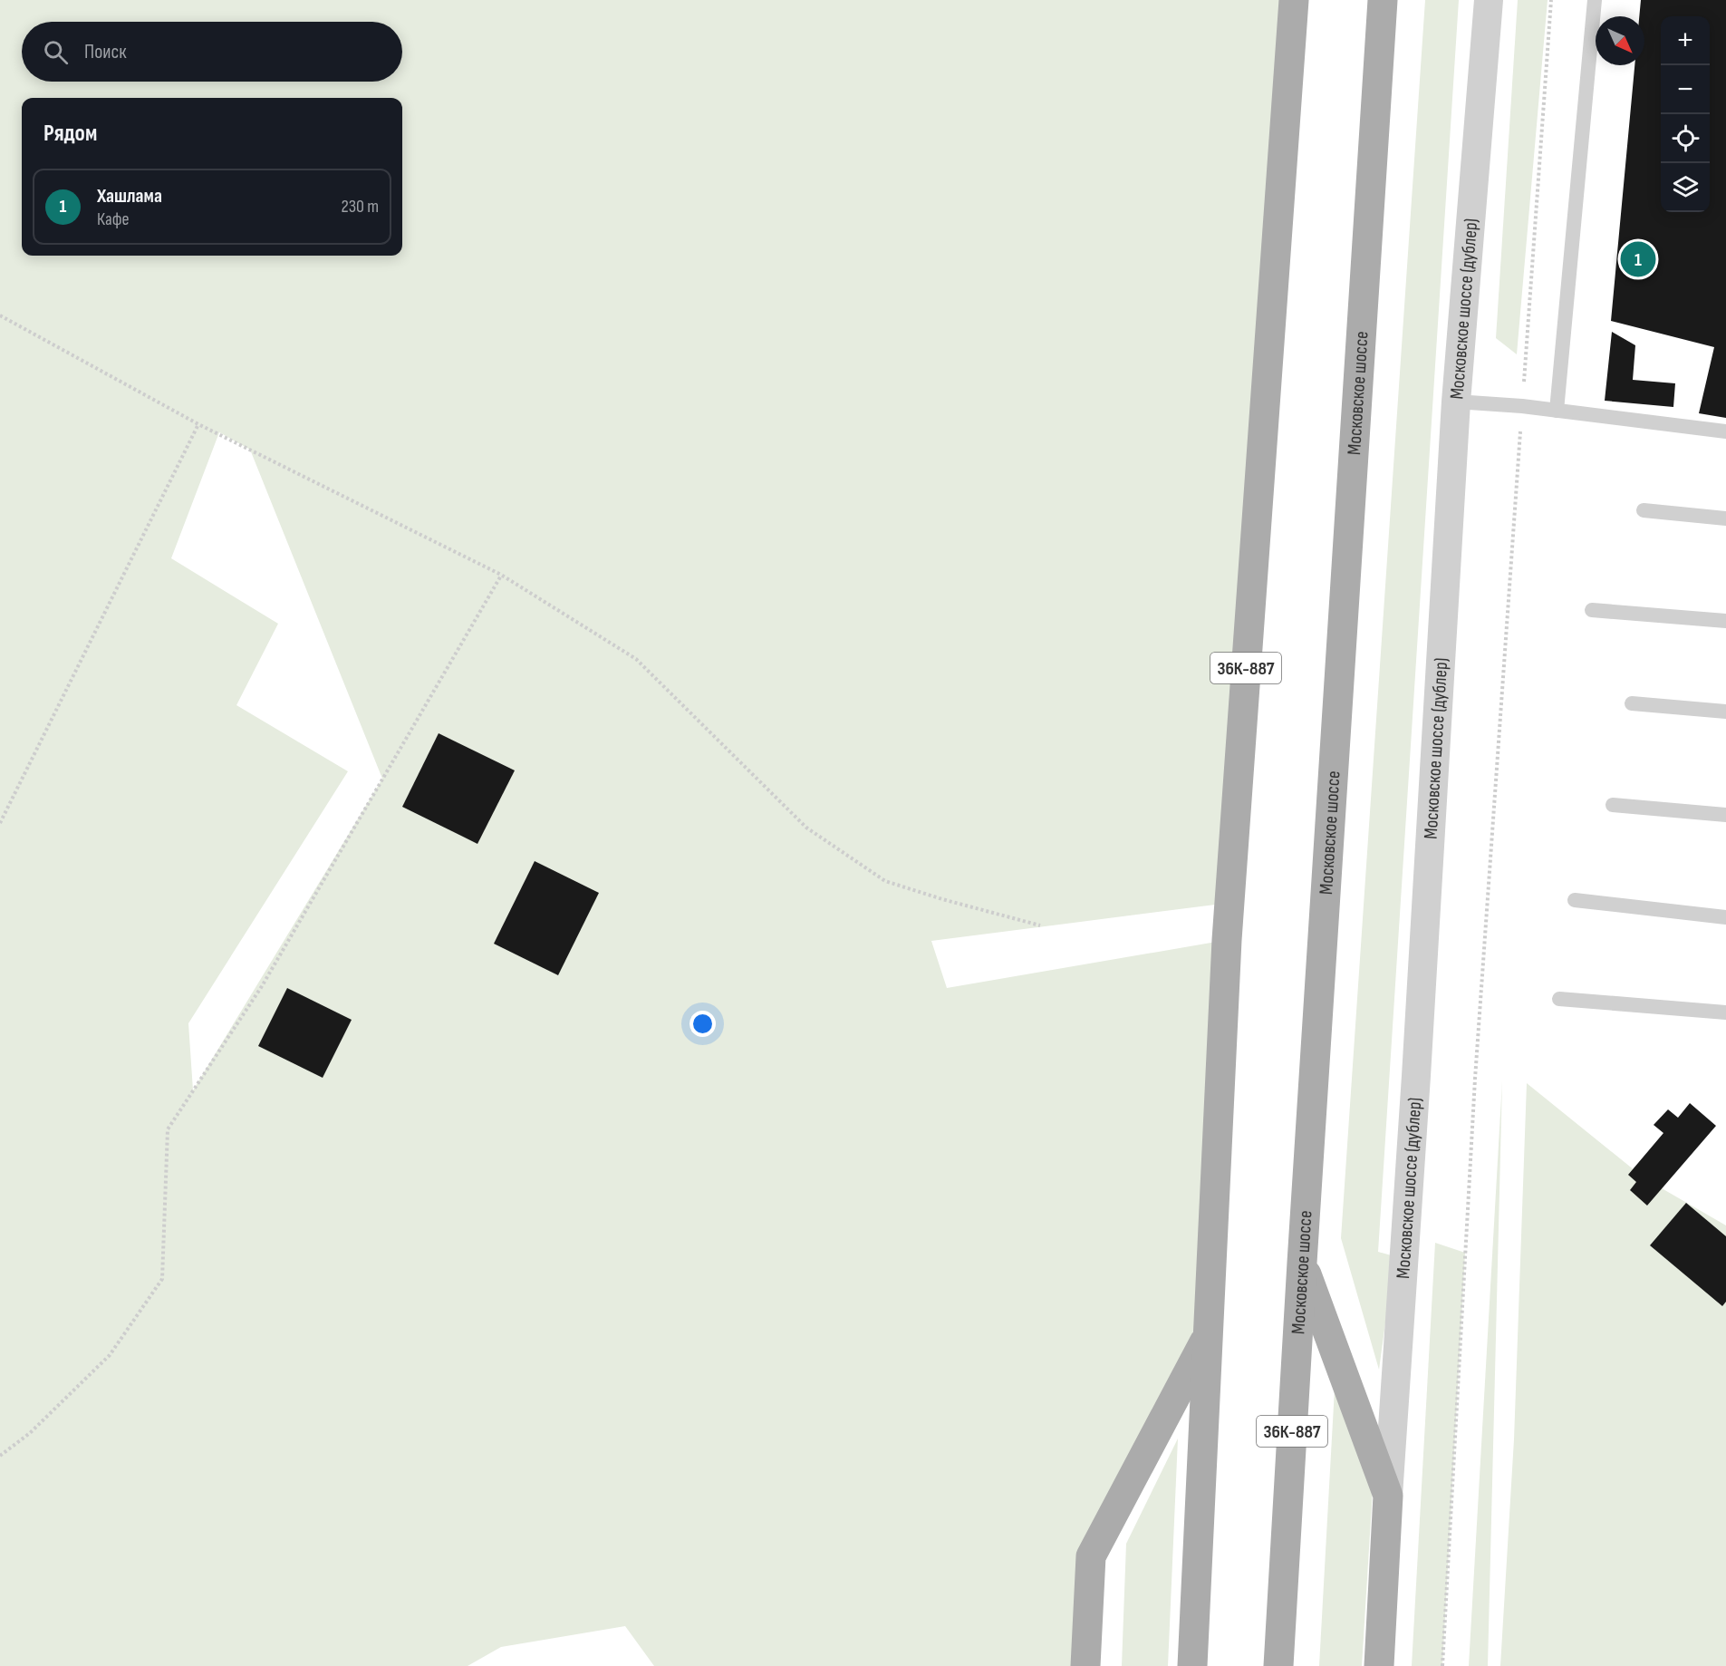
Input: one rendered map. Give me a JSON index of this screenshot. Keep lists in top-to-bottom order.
{
  "streets": {
    "main road": ["Московское шоссе", "36К-887"],
    "street": ["Московское шоссе (дублер)"]
  },
  "north": "bottom right",
  "page": {
    "map_buttons": ["+", "−"],
    "search": "Поиск",
    "heading": "Рядом",
    "list": [
      {
        "mark": "1",
        "name": "Хашлама",
        "note": "Кафе",
        "value": "230 m"
      }
    ],
    "pins": "1"
  }
}
